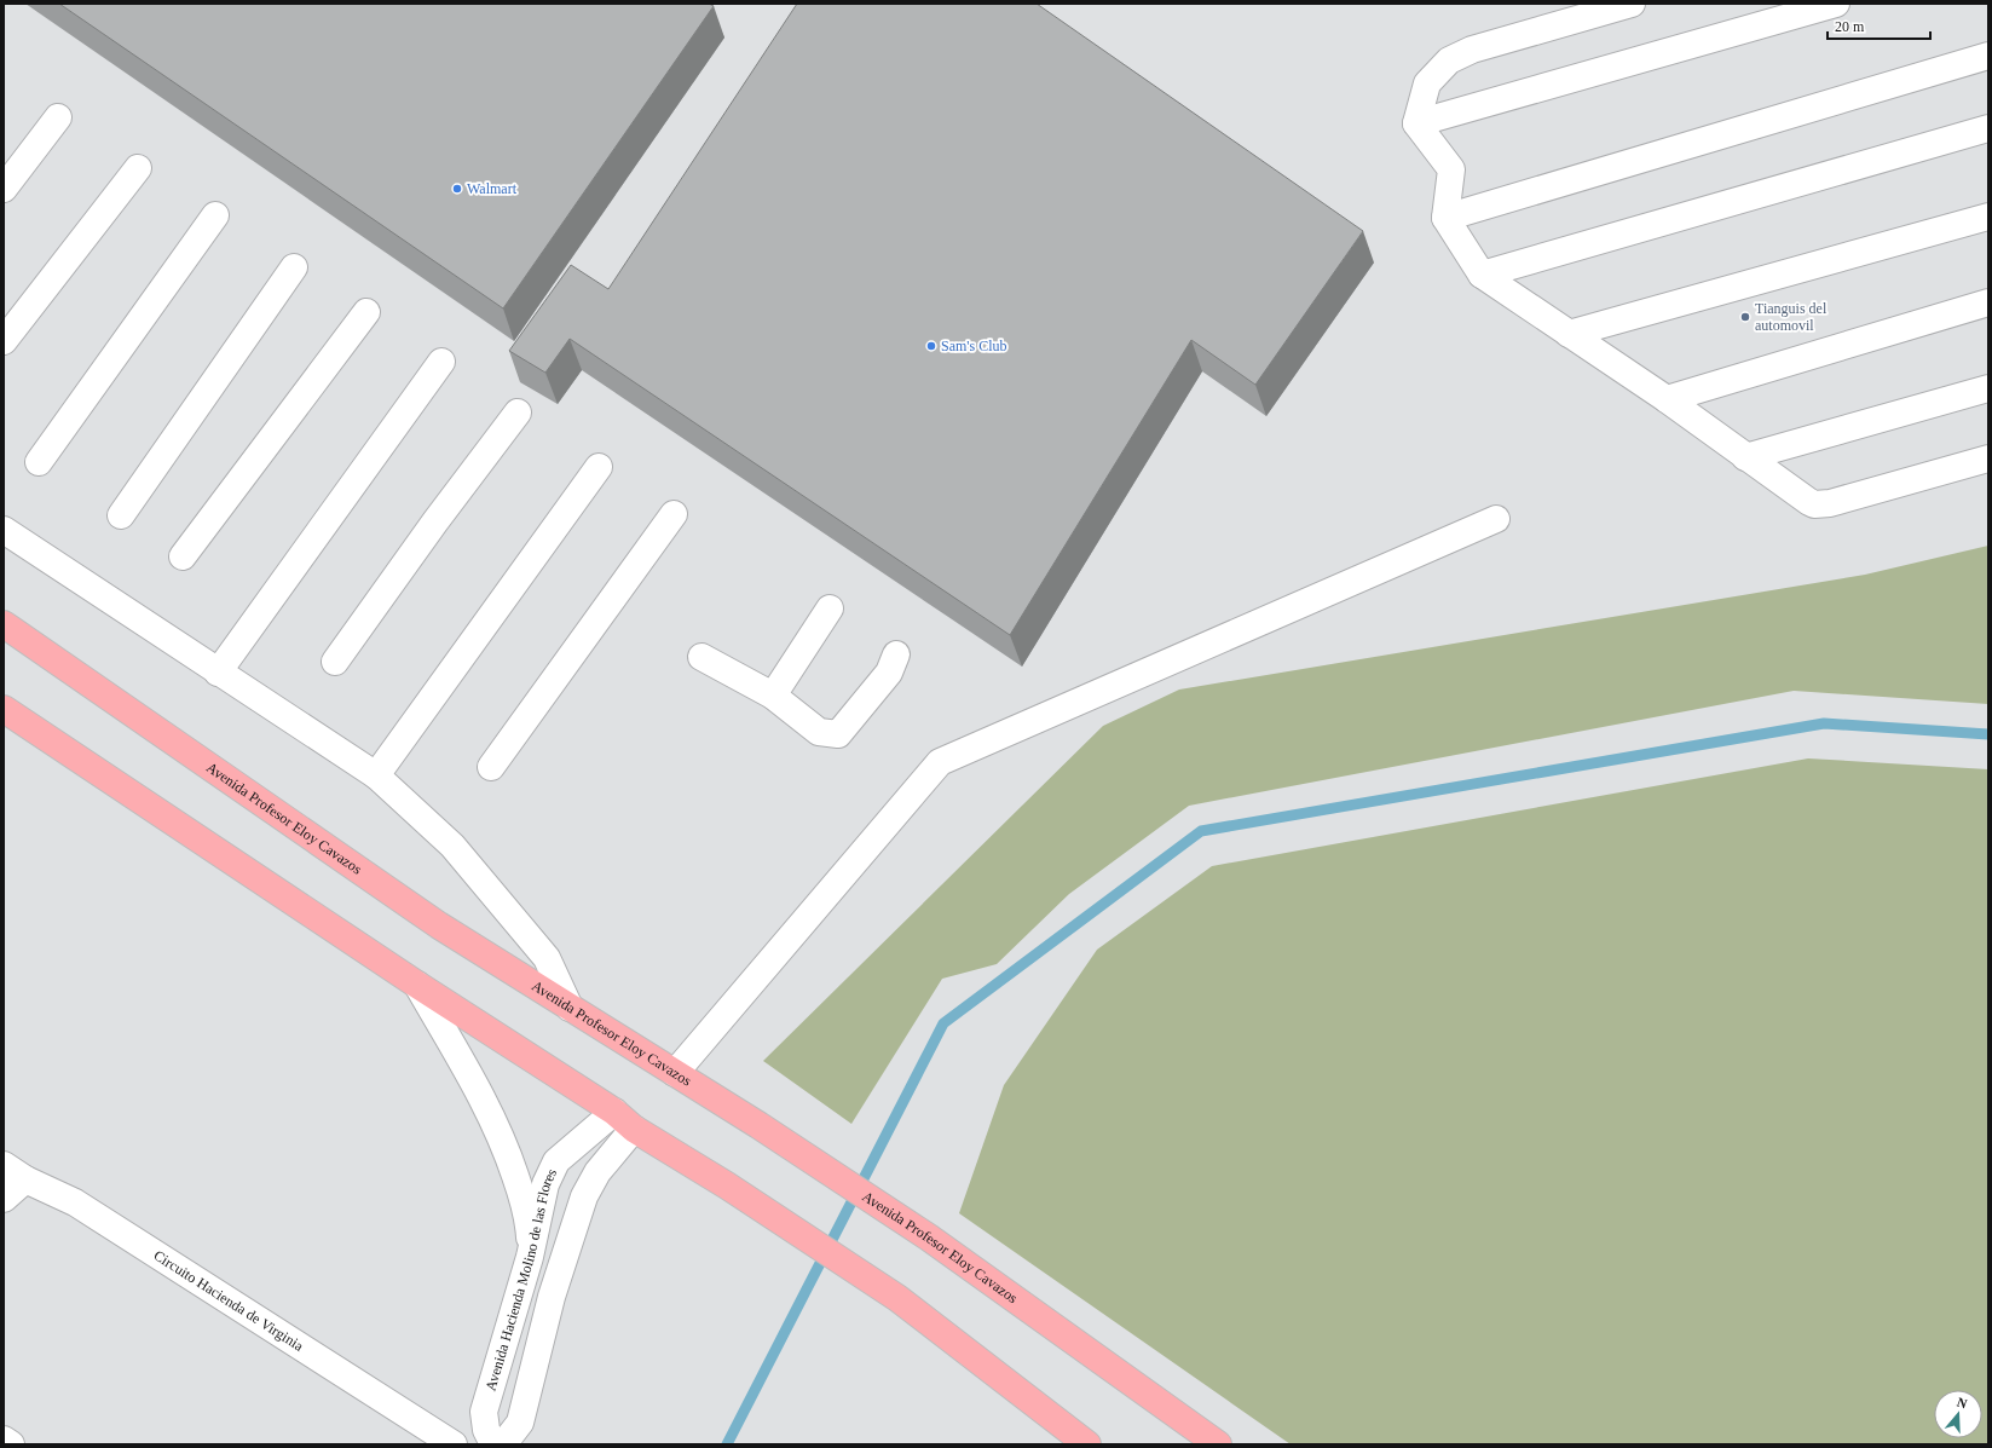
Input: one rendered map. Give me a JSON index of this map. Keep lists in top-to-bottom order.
{
  "streets": {
    "main road": ["Avenida Profesor Eloy Cavazos"],
    "street": ["Avenida Hacienda Molino de las Flores", "Circuito Hacienda de Virginia"]
  },
  "places": ["Walmart", "Tianguis del automovil", "Sam's Club"],
  "scale_bar": "20 m",
  "north": "top"
}
